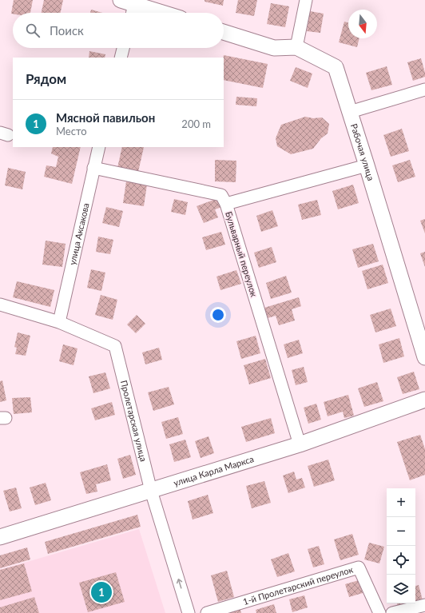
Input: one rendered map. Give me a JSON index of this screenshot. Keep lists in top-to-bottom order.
{
  "streets": {
    "street": [
      "Рабочая улица",
      "улица Аксакова",
      "Бульварный переулок",
      "Пролетарская улица",
      "улица Карла Маркса",
      "1-й Пролетарский переулок"
    ]
  },
  "crossings": [
    ["Рабочая улица", "Бульварный переулок"],
    ["улица Аксакова", "Пролетарская улица"],
    ["Бульварный переулок", "улица Карла Маркса"],
    ["Пролетарская улица", "улица Карла Маркса"]
  ],
  "north": "bottom",
  "page": {
    "search": "Поиск",
    "heading": "Рядом",
    "list": [
      {
        "mark": "1",
        "name": "Мясной павильон",
        "note": "Место",
        "value": "200 m"
      }
    ],
    "map_buttons": ["+", "−"],
    "pins": "1"
  }
}
